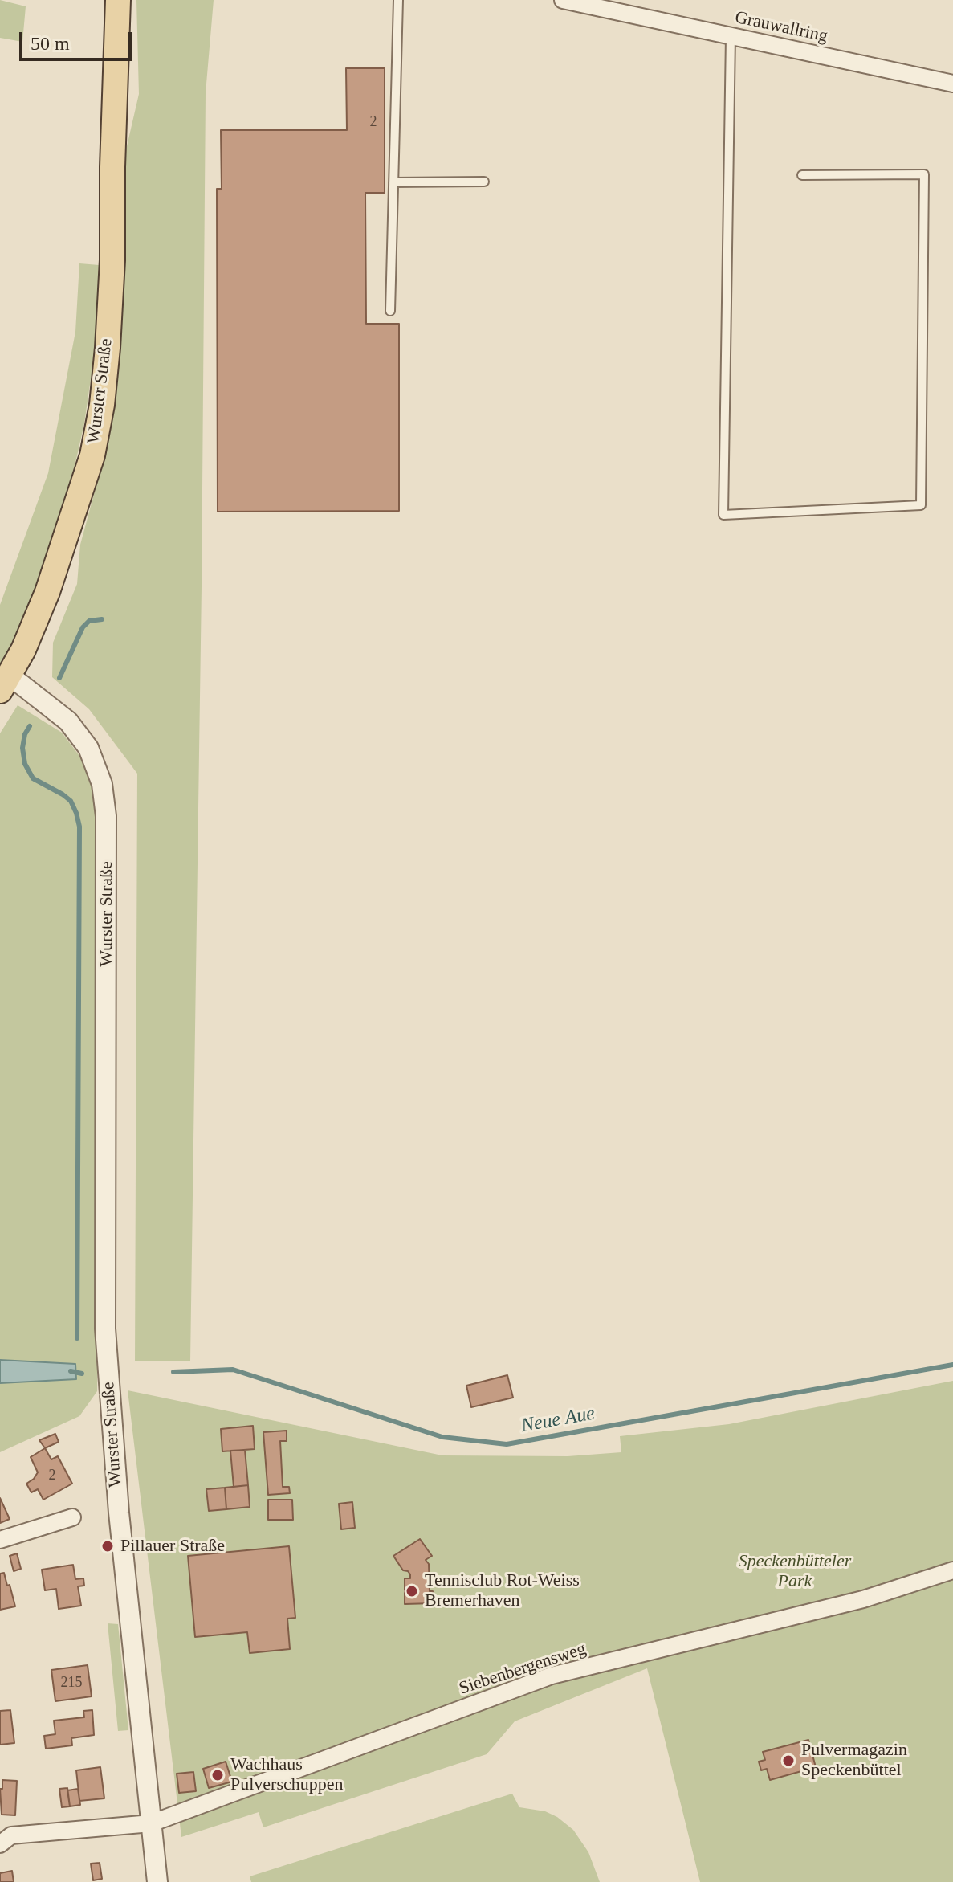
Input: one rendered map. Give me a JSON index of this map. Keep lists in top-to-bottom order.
{
  "streets": {
    "main road": ["Wurster Straße"],
    "street": ["Grauwallring", "Siebenbergensweg"]
  },
  "crossings": [
    ["Wurster Straße", "Siebenbergensweg"]
  ],
  "water": ["Neue Aue"],
  "parks": ["Speckenbütteler Park"],
  "places": [
    "Pillauer Straße",
    "Tennisclub Rot-Weiss Bremerhaven",
    "Pulvermagazin Speckenbüttel",
    "Wachhaus Pulverschuppen"
  ],
  "house_numbers": ["2", "2", "215"],
  "scale_bar": "50 m"
}
